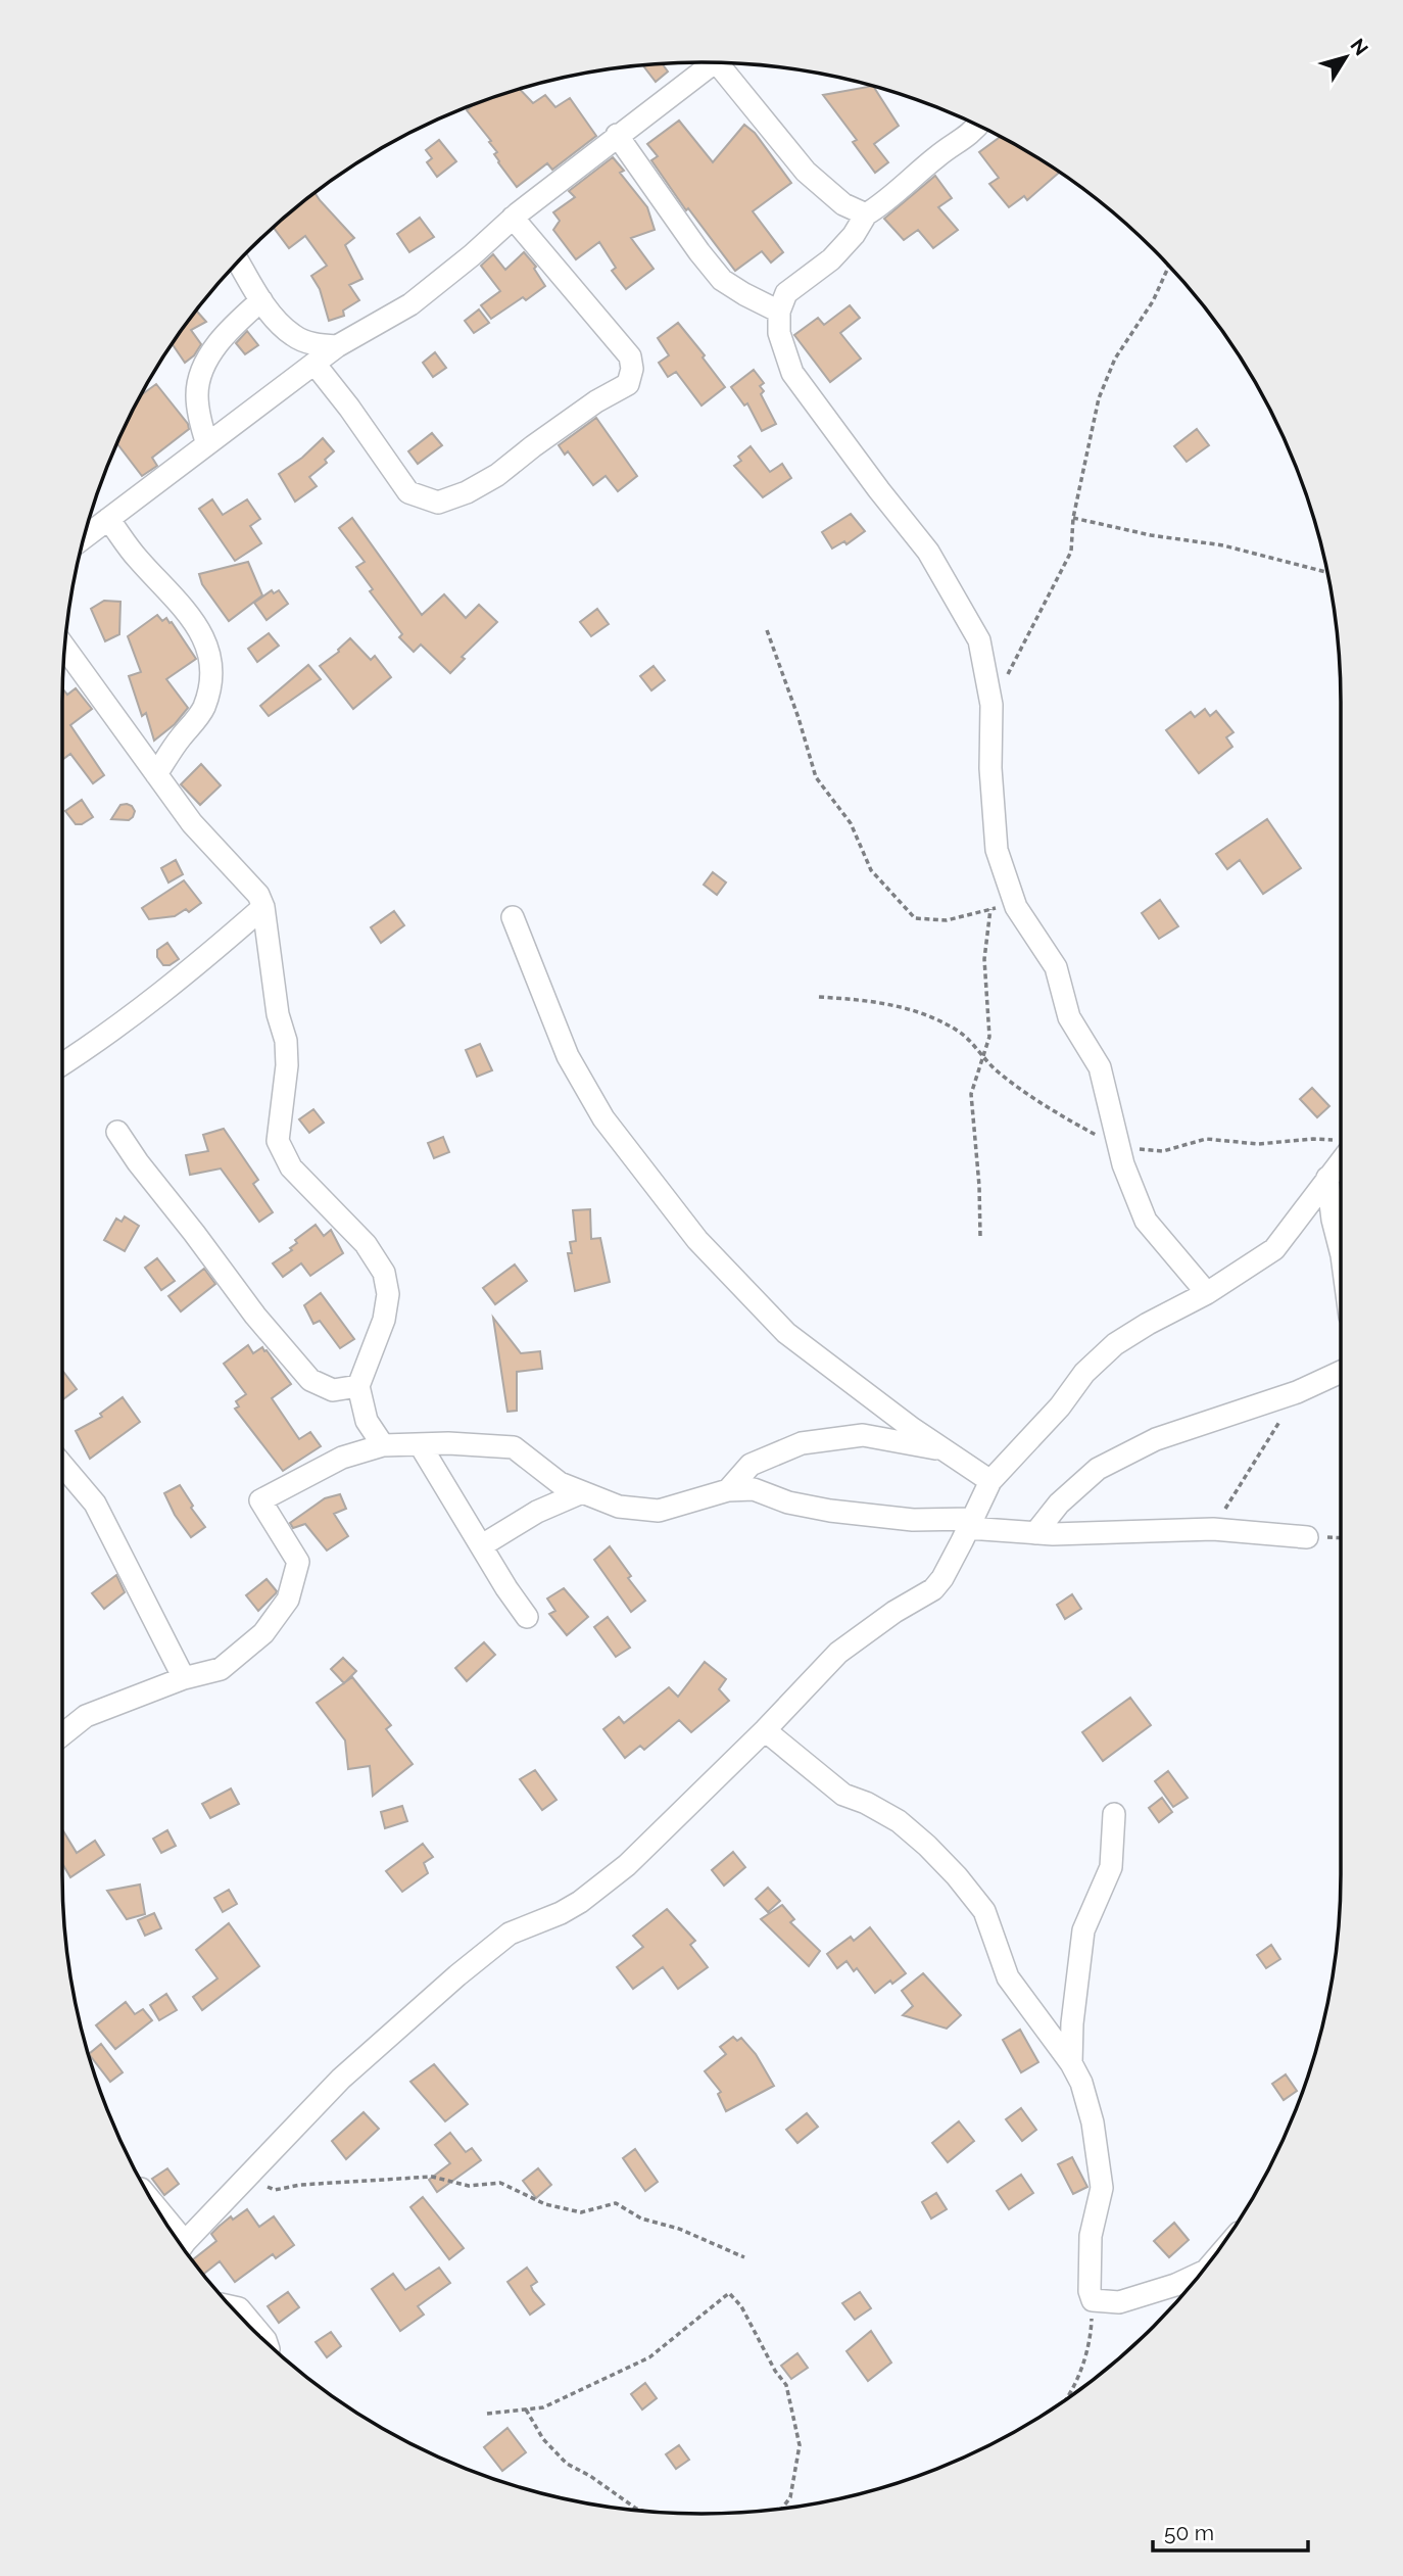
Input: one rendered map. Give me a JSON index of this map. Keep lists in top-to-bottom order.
{
  "scale_bar": "50 m",
  "north": "top right"
}
